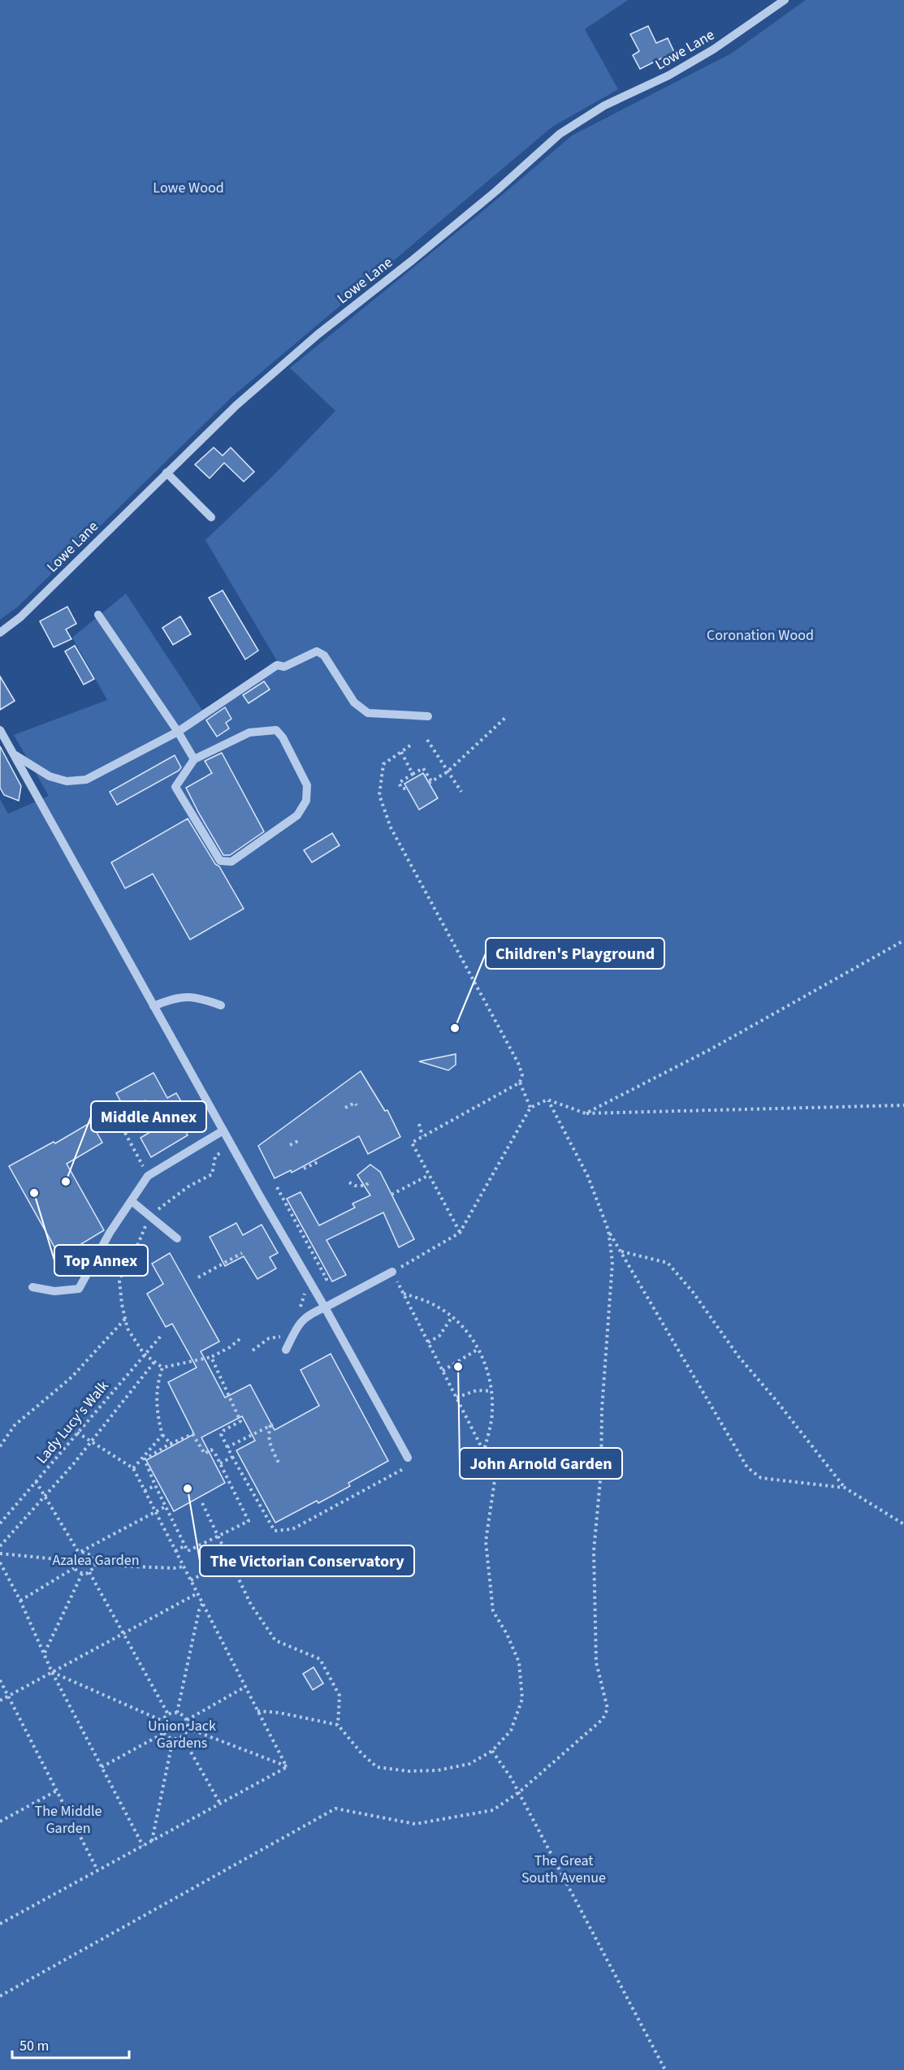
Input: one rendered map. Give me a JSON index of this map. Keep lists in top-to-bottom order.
{
  "streets": {
    "street": ["Lowe Lane"],
    "path": ["Lady Lucy's Walk"]
  },
  "parks": [
    "Lowe Wood",
    "Coronation Wood",
    "Azalea Garden",
    "Union Jack Gardens",
    "The Middle Garden",
    "The Great South Avenue"
  ],
  "places": [
    "Children's Playground",
    "Middle Annex",
    "Top Annex",
    "John Arnold Garden",
    "The Victorian Conservatory"
  ],
  "scale_bar": "50 m"
}
